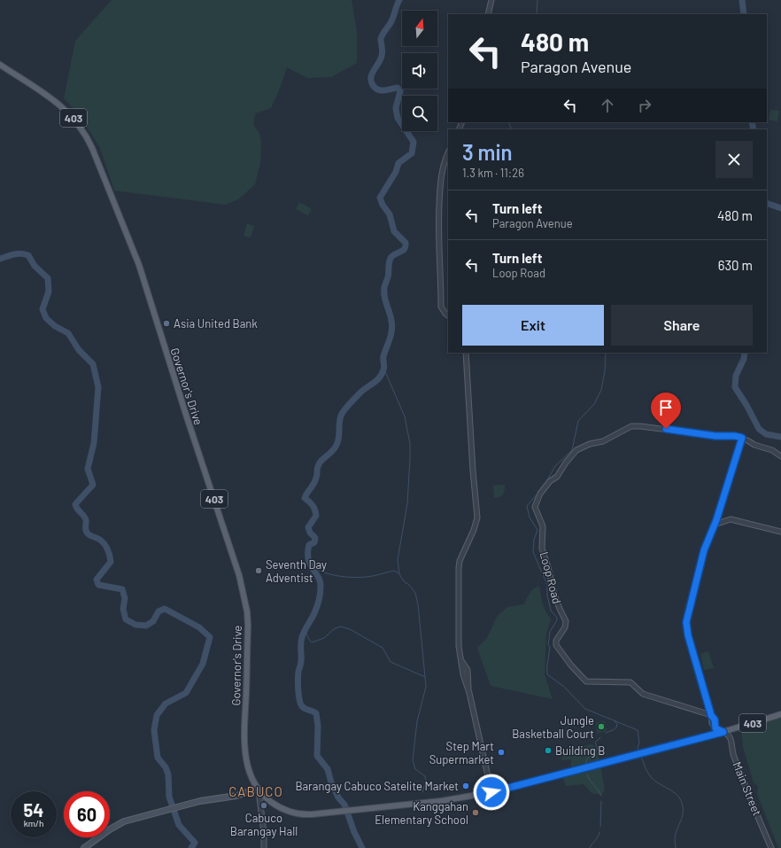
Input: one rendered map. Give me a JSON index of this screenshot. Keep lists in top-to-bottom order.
{
  "streets": {
    "main road": ["403", "Governor's Drive"],
    "street": ["Loop Road", "Main Street"]
  },
  "districts": ["CABUCO"],
  "places": [
    "Asia United Bank",
    "Seventh Day Adventist",
    "Jungle Basketball Court",
    "Building B",
    "Step Mart Supermarket",
    "Barangay Cabuco Satelite Market",
    "Cabuco Barangay Hall",
    "Kanggahan Elementary School"
  ],
  "north": "top",
  "page": {
    "turn": ["480 m", "Paragon Avenue"],
    "heading": ["3 min", "1.3 km · 11:26"],
    "list": [
      {
        "name": "Turn left",
        "note": "Paragon Avenue",
        "value": "480 m"
      },
      {
        "name": "Turn left",
        "note": "Loop Road",
        "value": "630 m"
      }
    ],
    "buttons": ["Exit", "Share"],
    "speed": "54 km/h",
    "limit": "60"
  }
}
